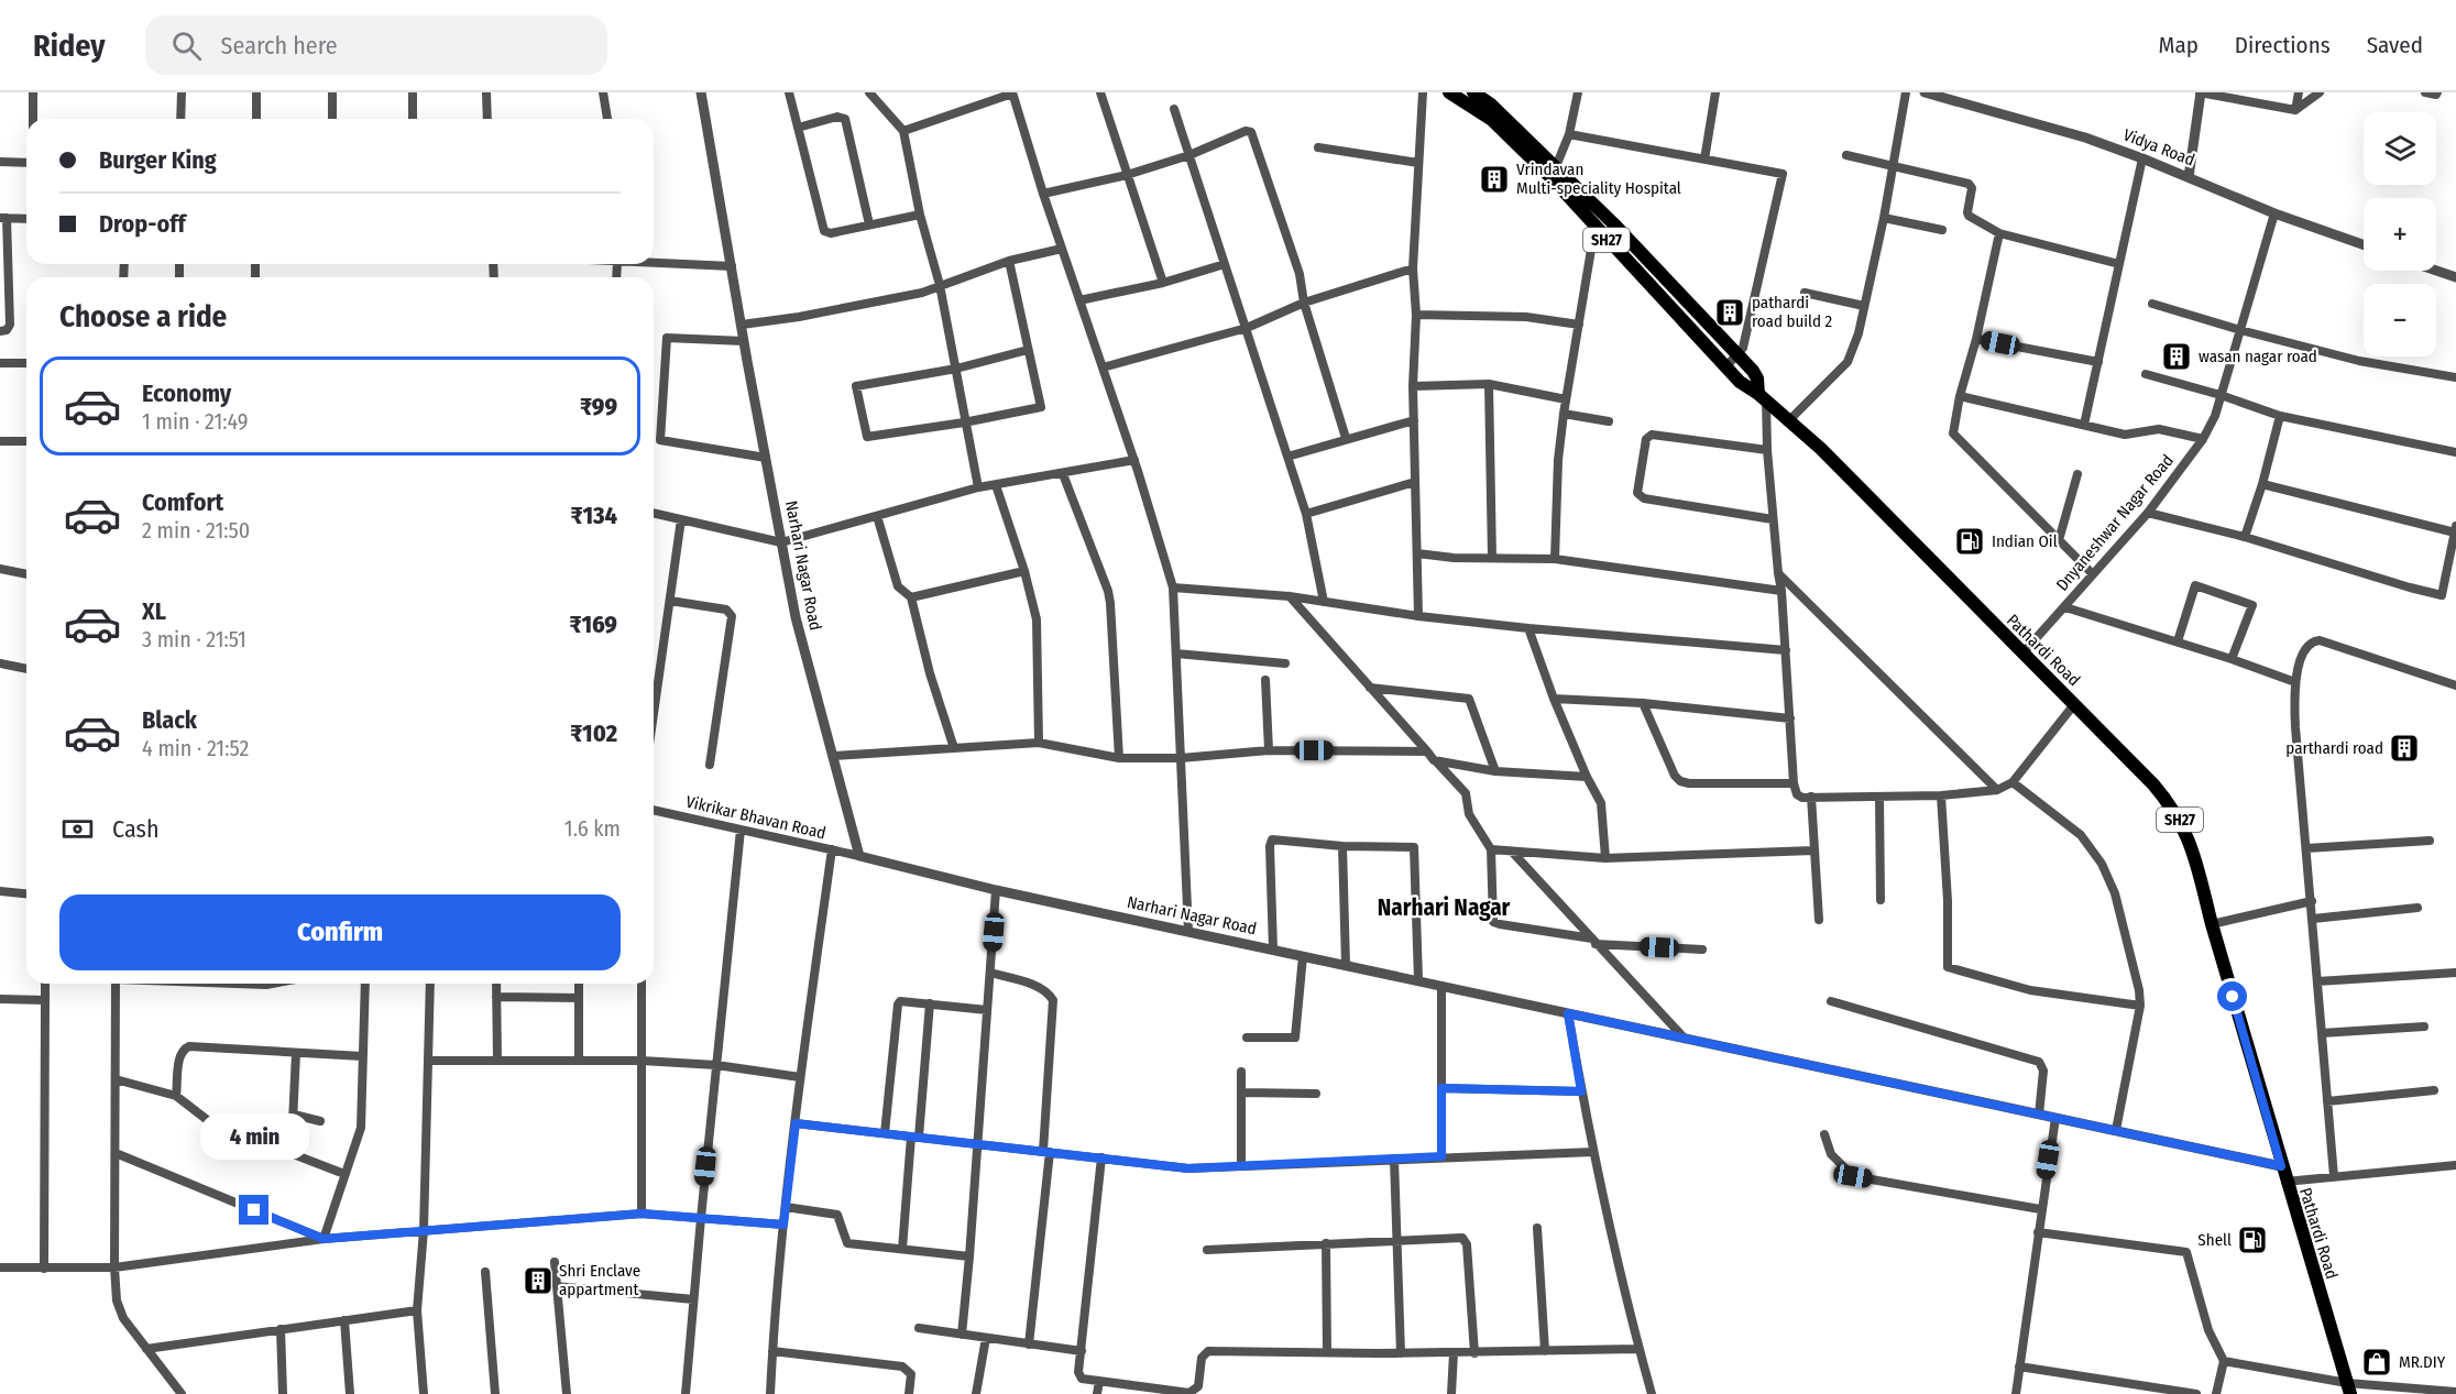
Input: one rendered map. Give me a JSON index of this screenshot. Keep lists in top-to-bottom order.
{
  "streets": {
    "main road": ["SH27", "Pathardi Road"],
    "street": [
      "Vidya Road",
      "Dnyaneshwar Nagar Road",
      "Narhari Nagar Road",
      "Vikrikar Bhavan Road"
    ]
  },
  "crossings": [
    ["Vidya Road", "Dnyaneshwar Nagar Road"],
    ["Dnyaneshwar Nagar Road", "Pathardi Road"],
    ["Narhari Nagar Road", "Pathardi Road"],
    ["Narhari Nagar Road", "Vikrikar Bhavan Road"]
  ],
  "districts": ["Narhari Nagar"],
  "places": {
    "building": [
      "Vrindavan Multi-speciality Hospital",
      "pathardi road build 2",
      "wasan nagar road",
      "parthardi road",
      "Shri Enclave appartment"
    ],
    "fuel station": ["Indian Oil", "Shell"],
    "shop": ["MR.DIY"]
  },
  "page": {
    "header": "Ridey",
    "search": "Search here",
    "nav": ["Map", "Directions", "Saved"],
    "map_buttons": ["+", "−"],
    "banner": ["Burger King", "Drop-off"],
    "heading": "Choose a ride",
    "list": [
      {
        "name": "Economy",
        "note": "1 min · 21:49",
        "value": "₹99"
      },
      {
        "name": "Comfort",
        "note": "2 min · 21:50",
        "value": "₹134"
      },
      {
        "name": "XL",
        "note": "3 min · 21:51",
        "value": "₹169"
      },
      {
        "name": "Black",
        "note": "4 min · 21:52",
        "value": "₹102"
      }
    ],
    "pay": ["Cash", "1.6 km"],
    "buttons": "Confirm",
    "bubble": "4 min"
  }
}
